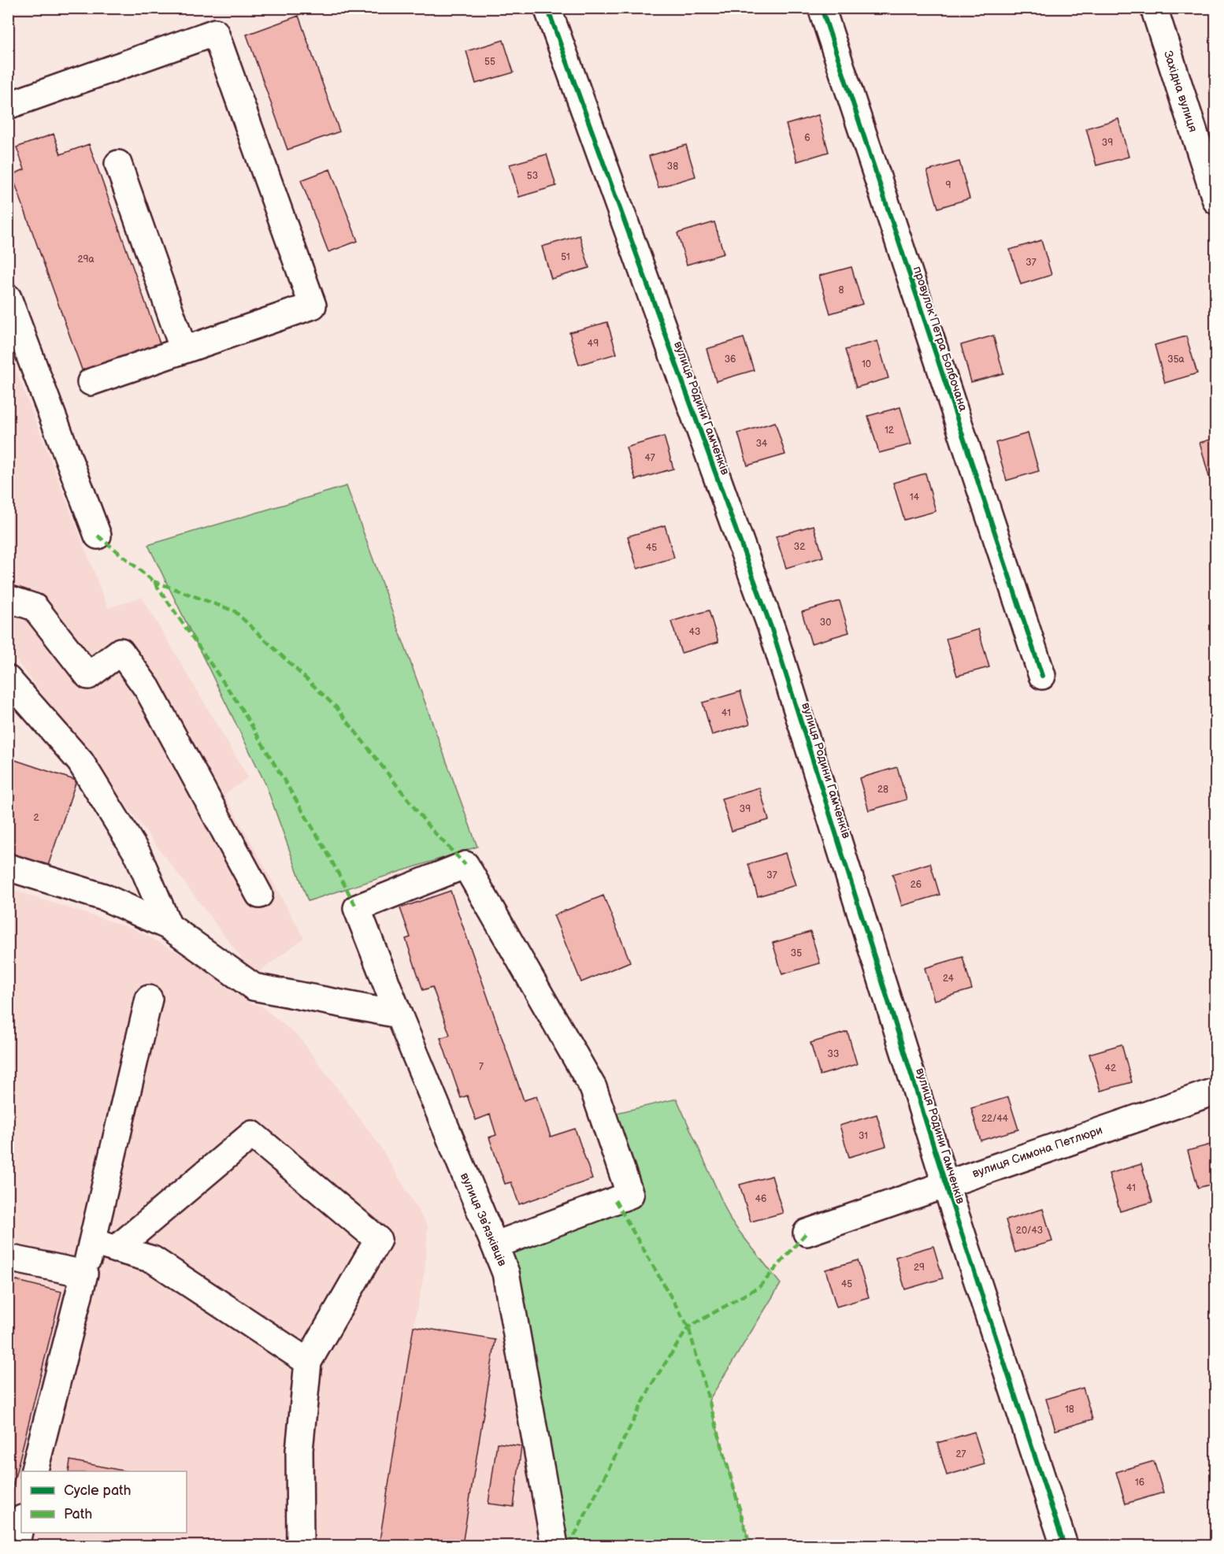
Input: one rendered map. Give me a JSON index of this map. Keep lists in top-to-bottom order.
{
  "streets": {
    "street": [
      "Західна вулиця",
      "провулок Петра Болбочана",
      "вулиця Родини Гамченків",
      "вулиця Симона Петлюри",
      "вулиця Звʼязківців"
    ]
  },
  "crossings": [
    ["вулиця Родини Гамченків", "вулиця Симона Петлюри"]
  ],
  "house_numbers": [
    "55",
    "6",
    "39",
    "38",
    "53",
    "9",
    "51",
    "29а",
    "37",
    "8",
    "49",
    "36",
    "35а",
    "10",
    "12",
    "34",
    "47",
    "14",
    "32",
    "45",
    "30",
    "43",
    "41",
    "28",
    "39",
    "2",
    "37",
    "26",
    "35",
    "24",
    "33",
    "7",
    "42",
    "22/44",
    "31",
    "41",
    "46",
    "20/43",
    "29",
    "45",
    "18",
    "27",
    "16"
  ],
  "legend": ["Cycle path", "Path"]
}
